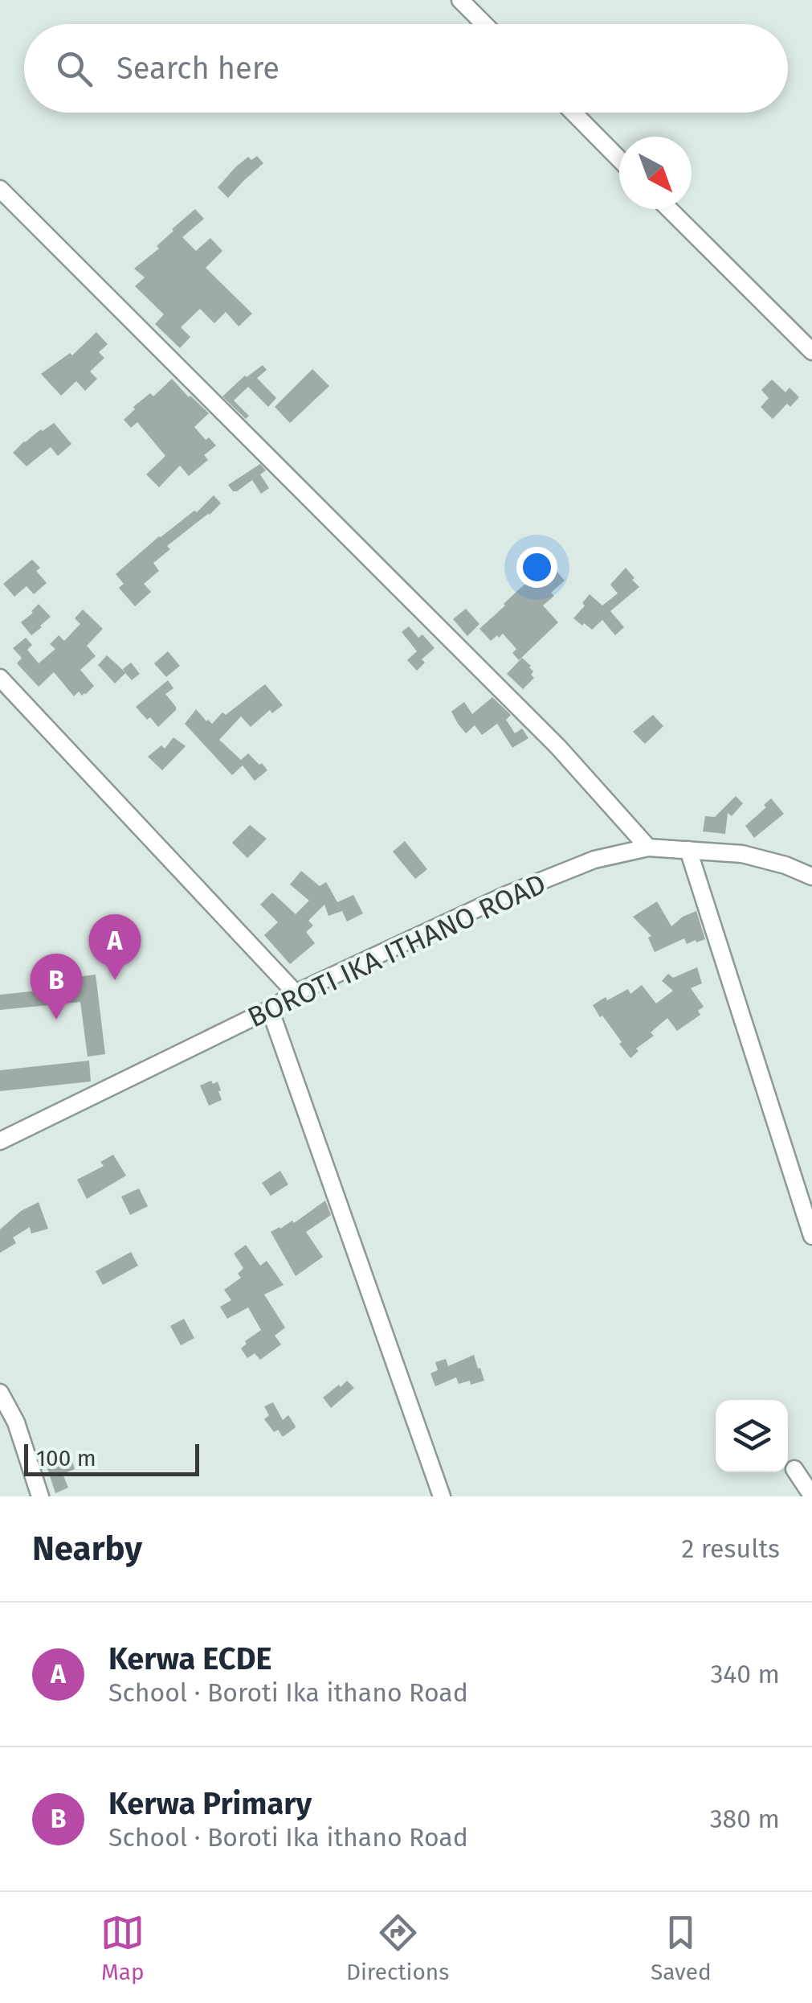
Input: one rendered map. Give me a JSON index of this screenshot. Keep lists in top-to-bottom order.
{
  "streets": {
    "street": ["BOROTI IKA ITHANO ROAD"]
  },
  "scale_bar": "100 m",
  "north": "bottom right",
  "page": {
    "search": "Search here",
    "pins": ["A", "B"],
    "scale": "100 m",
    "heading": ["Nearby", "2 results"],
    "list": [
      {
        "mark": "A",
        "name": "Kerwa ECDE",
        "note": "School · Boroti Ika ithano Road",
        "value": "340 m"
      },
      {
        "mark": "B",
        "name": "Kerwa Primary",
        "note": "School · Boroti Ika ithano Road",
        "value": "380 m"
      }
    ],
    "nav": ["Map", "Directions", "Saved"]
  }
}
